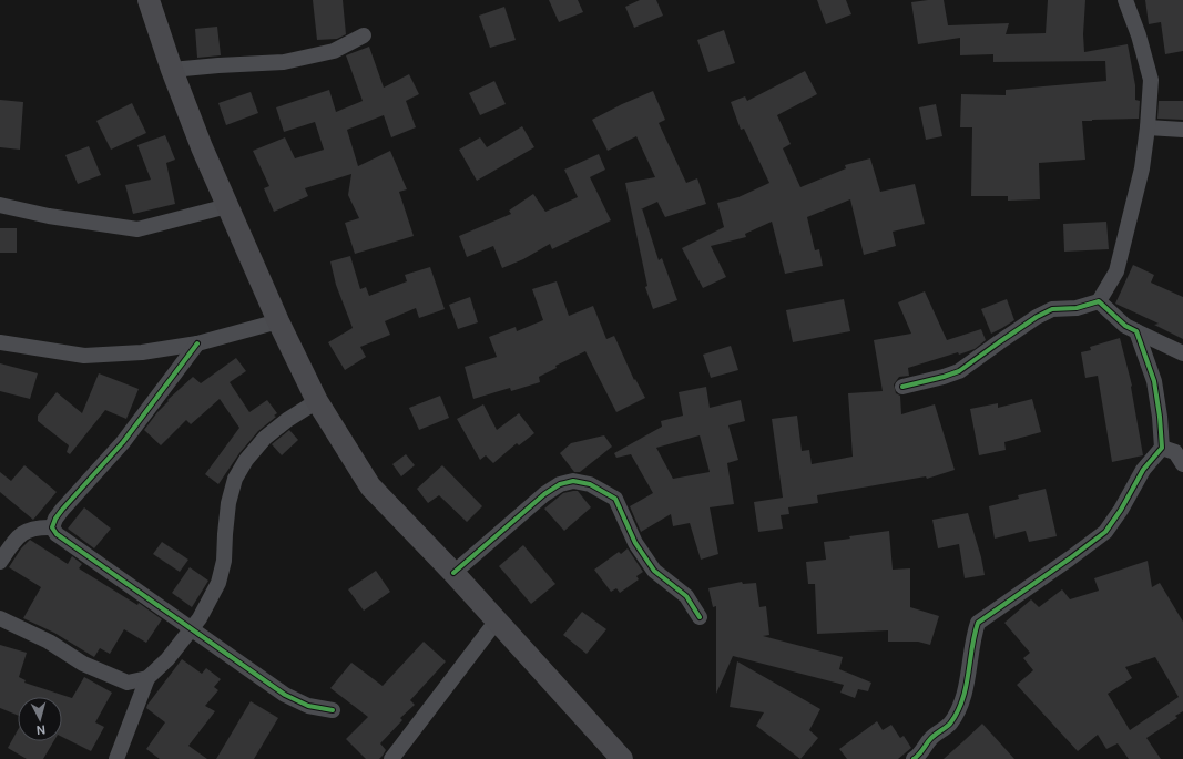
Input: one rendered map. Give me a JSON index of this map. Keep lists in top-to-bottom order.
{
  "north": "bottom"
}
